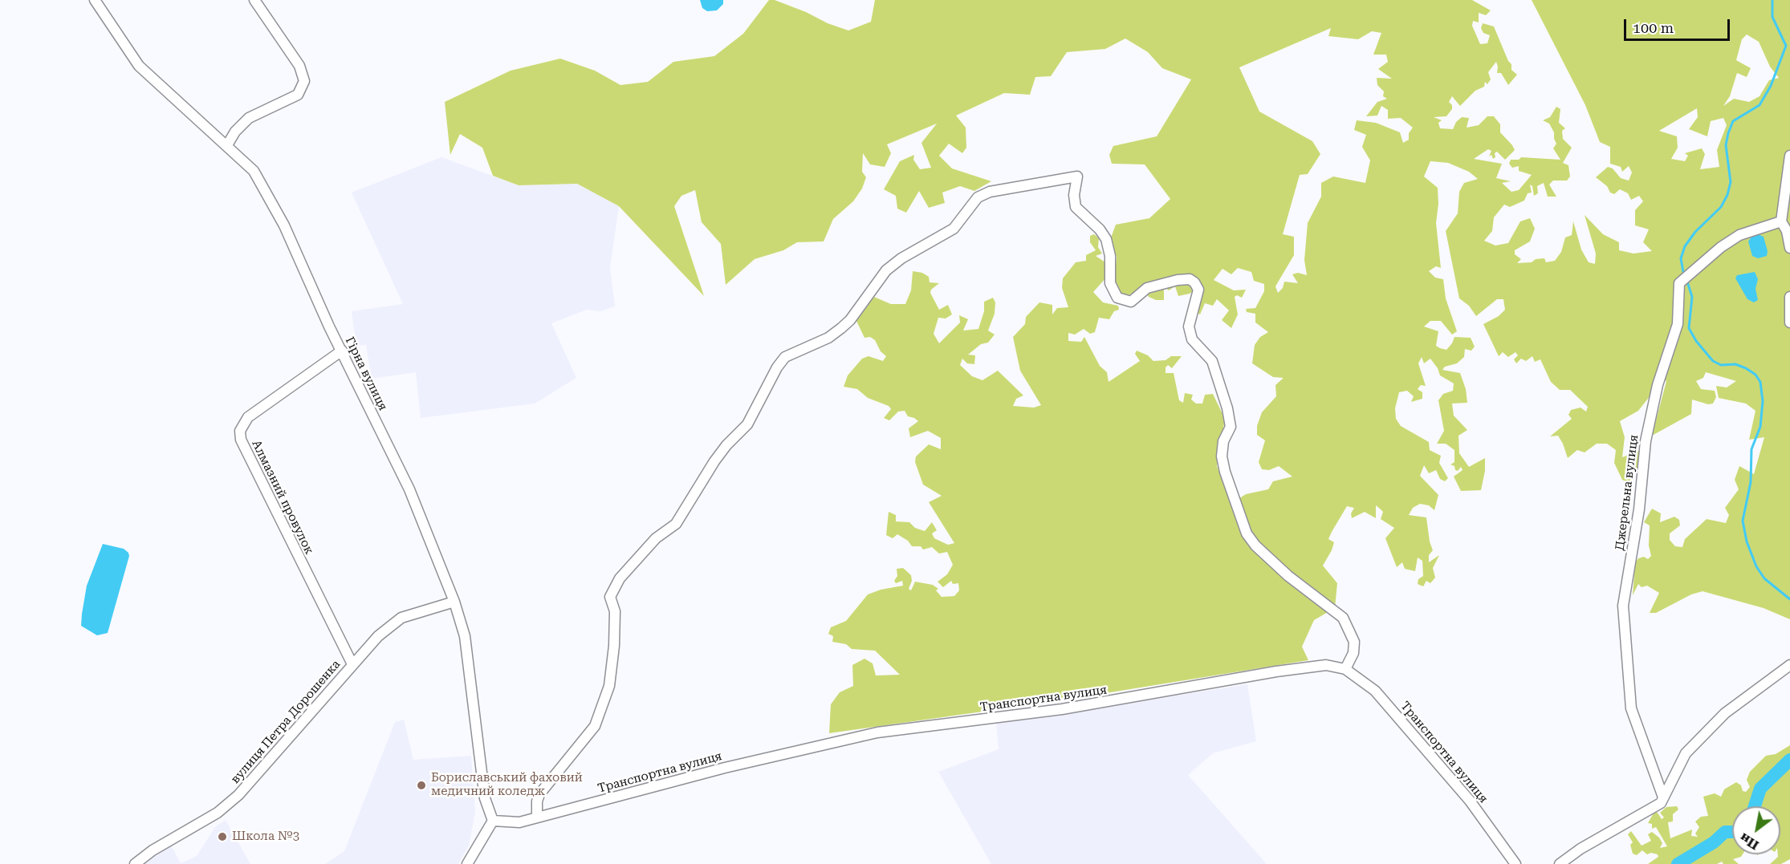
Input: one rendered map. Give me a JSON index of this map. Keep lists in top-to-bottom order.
{
  "streets": {
    "street": [
      "Гірна вулиця",
      "Джерельна вулиця",
      "Алмазний провулок",
      "Транспортна вулиця",
      "вулиця Петра Дорошенка"
    ]
  },
  "crossings": [
    ["Гірна вулиця", "Алмазний провулок"],
    ["Гірна вулиця", "Транспортна вулиця"],
    ["Гірна вулиця", "вулиця Петра Дорошенка"],
    ["Алмазний провулок", "вулиця Петра Дорошенка"]
  ],
  "places": ["Бориславський фаховий медичний коледж", "Школа №3"],
  "scale_bar": "100 m",
  "north": "bottom left"
}
